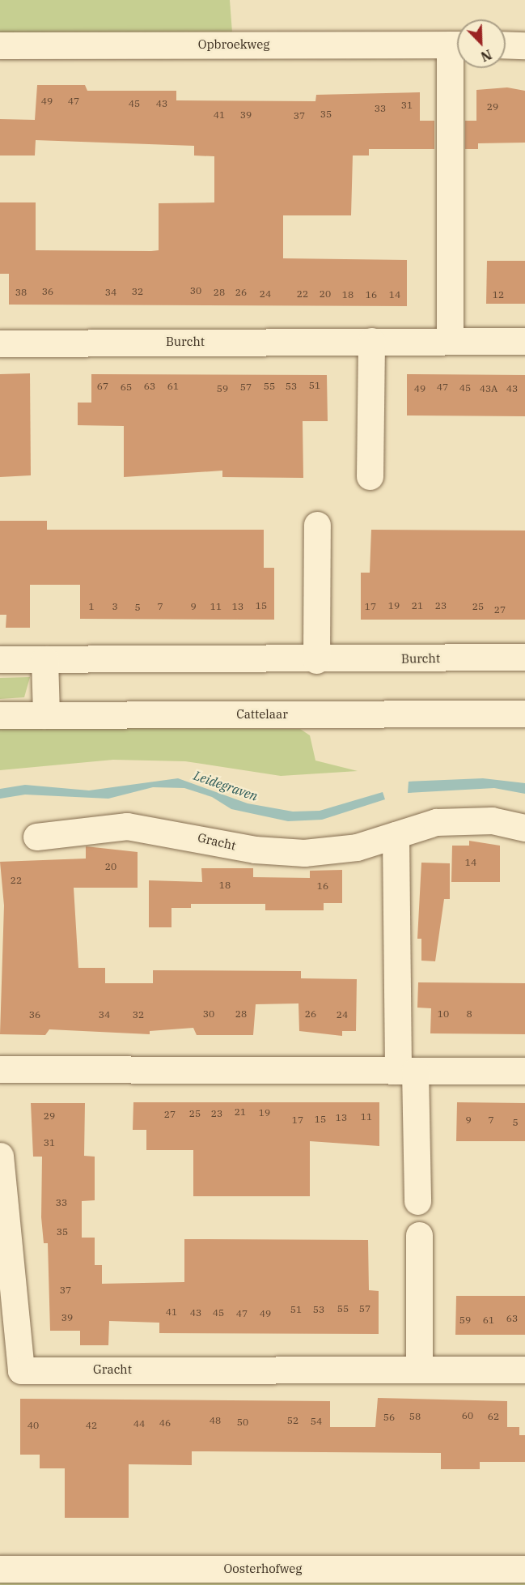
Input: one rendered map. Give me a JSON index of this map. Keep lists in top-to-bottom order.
{
  "streets": {
    "street": [
      "Opbroekweg",
      "Burcht",
      "Cattelaar",
      "Gracht",
      "Oosterhofweg"
    ]
  },
  "water": ["Leidegraven"],
  "house_numbers": [
    "49",
    "47",
    "45",
    "43",
    "31",
    "29",
    "33",
    "35",
    "41",
    "39",
    "37",
    "30",
    "36",
    "32",
    "38",
    "34",
    "28",
    "26",
    "24",
    "22",
    "20",
    "18",
    "16",
    "14",
    "12",
    "51",
    "67",
    "63",
    "61",
    "55",
    "53",
    "65",
    "57",
    "47",
    "45",
    "59",
    "49",
    "43A",
    "43",
    "15",
    "19",
    "21",
    "23",
    "1",
    "3",
    "7",
    "9",
    "11",
    "13",
    "17",
    "25",
    "5",
    "27",
    "14",
    "20",
    "22",
    "18",
    "16",
    "30",
    "28",
    "26",
    "10",
    "8",
    "36",
    "34",
    "32",
    "24",
    "21",
    "19",
    "25",
    "23",
    "27",
    "29",
    "11",
    "13",
    "15",
    "17",
    "9",
    "7",
    "5",
    "31",
    "33",
    "35",
    "37",
    "55",
    "57",
    "51",
    "53",
    "41",
    "43",
    "45",
    "47",
    "49",
    "39",
    "63",
    "59",
    "61",
    "60",
    "58",
    "62",
    "56",
    "48",
    "52",
    "54",
    "50",
    "46",
    "44",
    "40",
    "42"
  ],
  "north": "bottom right"
}
